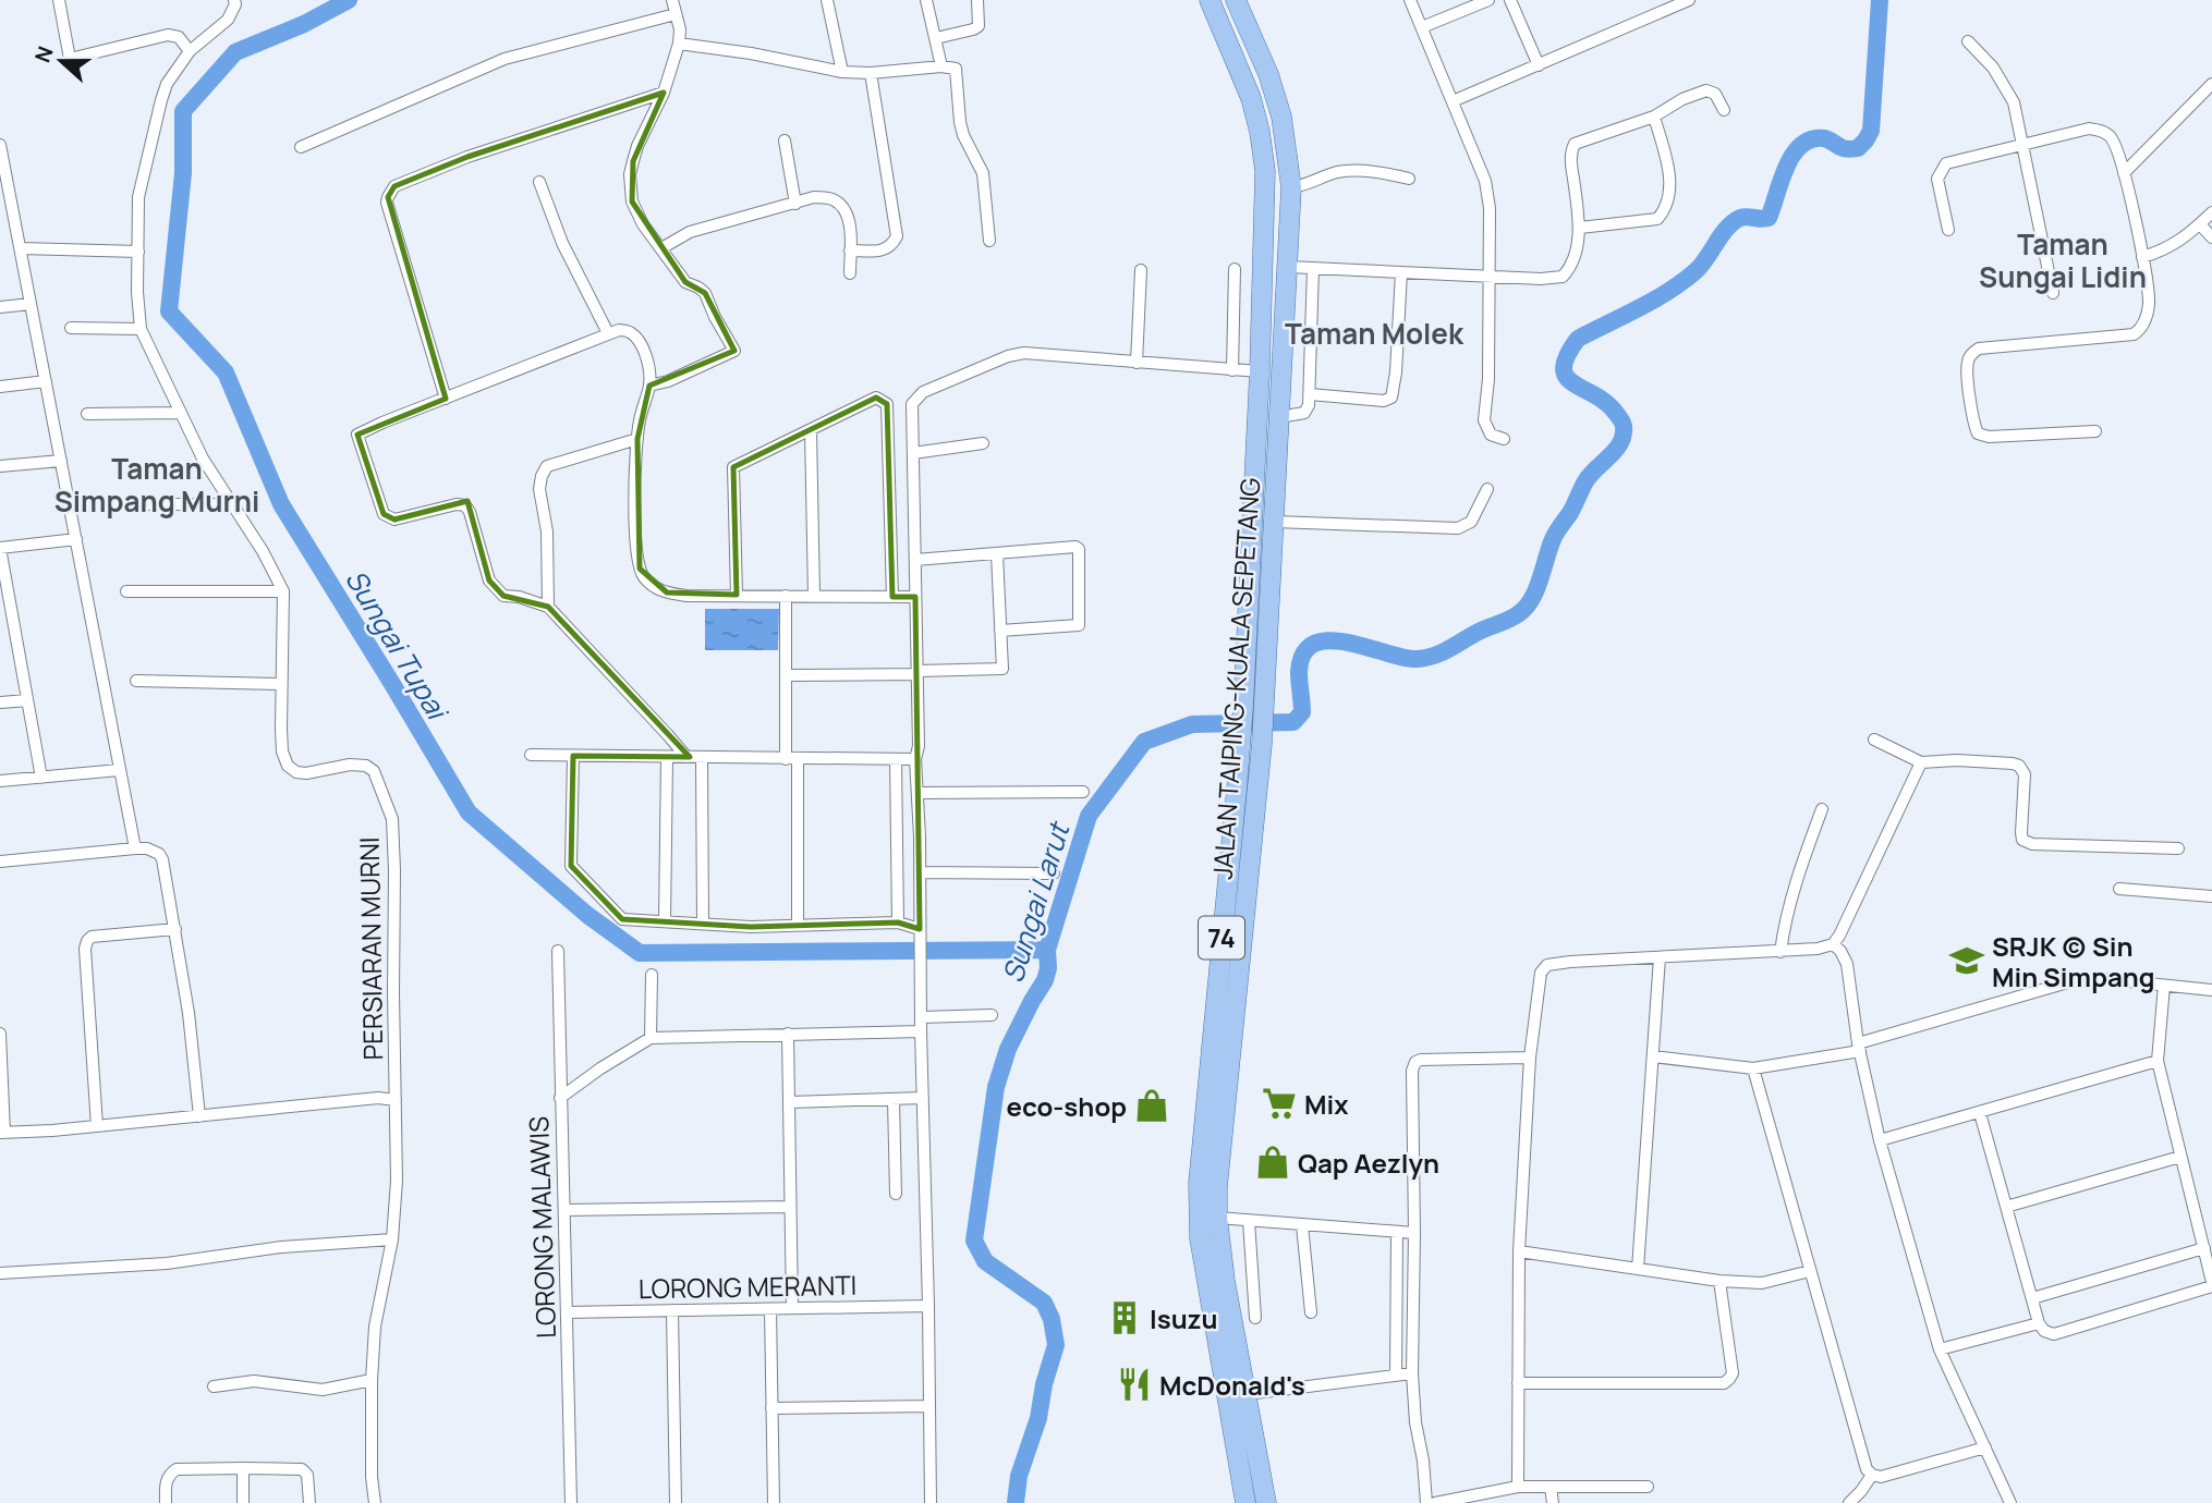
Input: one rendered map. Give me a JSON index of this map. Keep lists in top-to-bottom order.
{
  "streets": {
    "main road": ["JALAN TAIPING-KUALA SEPETANG", "74"],
    "street": ["PERSIARAN MURNI", "LORONG MALAWIS", "LORONG MERANTI"]
  },
  "crossings": [
    ["LORONG MALAWIS", "LORONG MERANTI"]
  ],
  "districts": ["Taman Sungai Lidin", "Taman Molek", "Taman Simpang Murni"],
  "water": ["Sungai Tupai", "Sungai Larut"],
  "places": {
    "school or university": ["SRJK (c) Sin Min Simpang"],
    "supermarket": ["Mix"],
    "shop": ["eco-shop", "Qap Aezlyn"],
    "building": ["Isuzu"],
    "restaurant": ["McDonald's"]
  },
  "north": "left"
}
